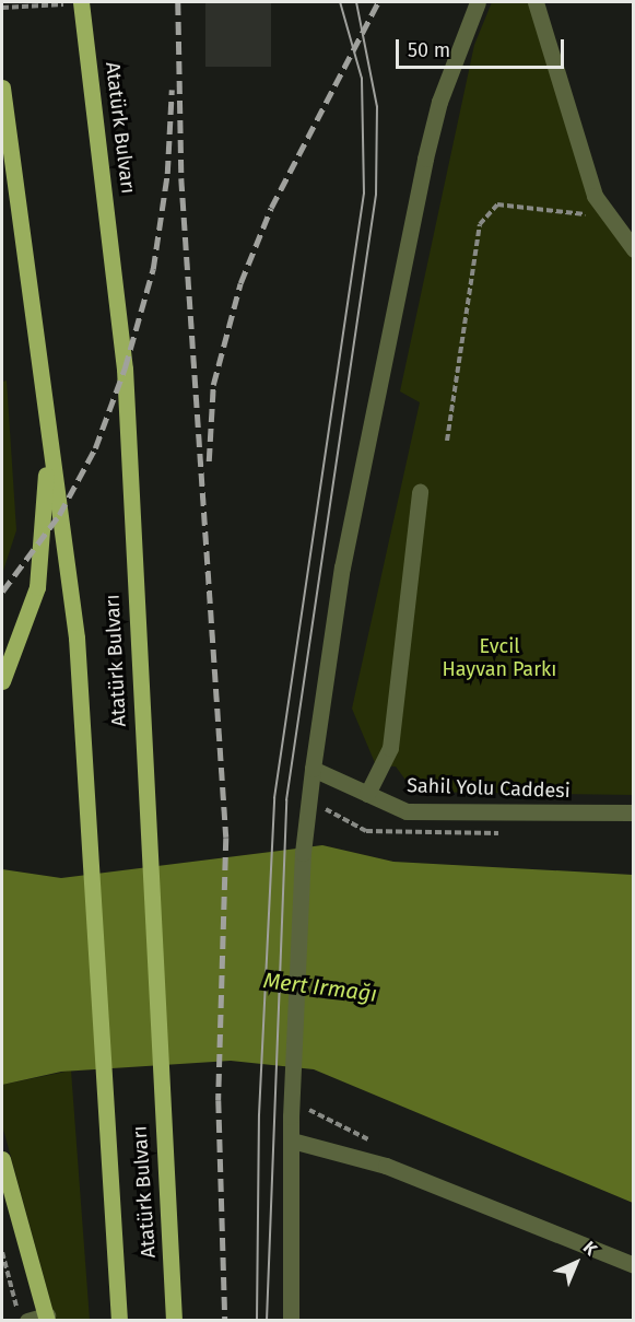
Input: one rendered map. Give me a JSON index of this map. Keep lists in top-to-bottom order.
{
  "streets": {
    "main road": ["Atatürk Bulvarı"],
    "street": ["Sahil Yolu Caddesi"]
  },
  "water": ["Mert Irmağı"],
  "parks": ["Evcil Hayvan Parkı"],
  "scale_bar": "50 m",
  "north": "top right"
}
